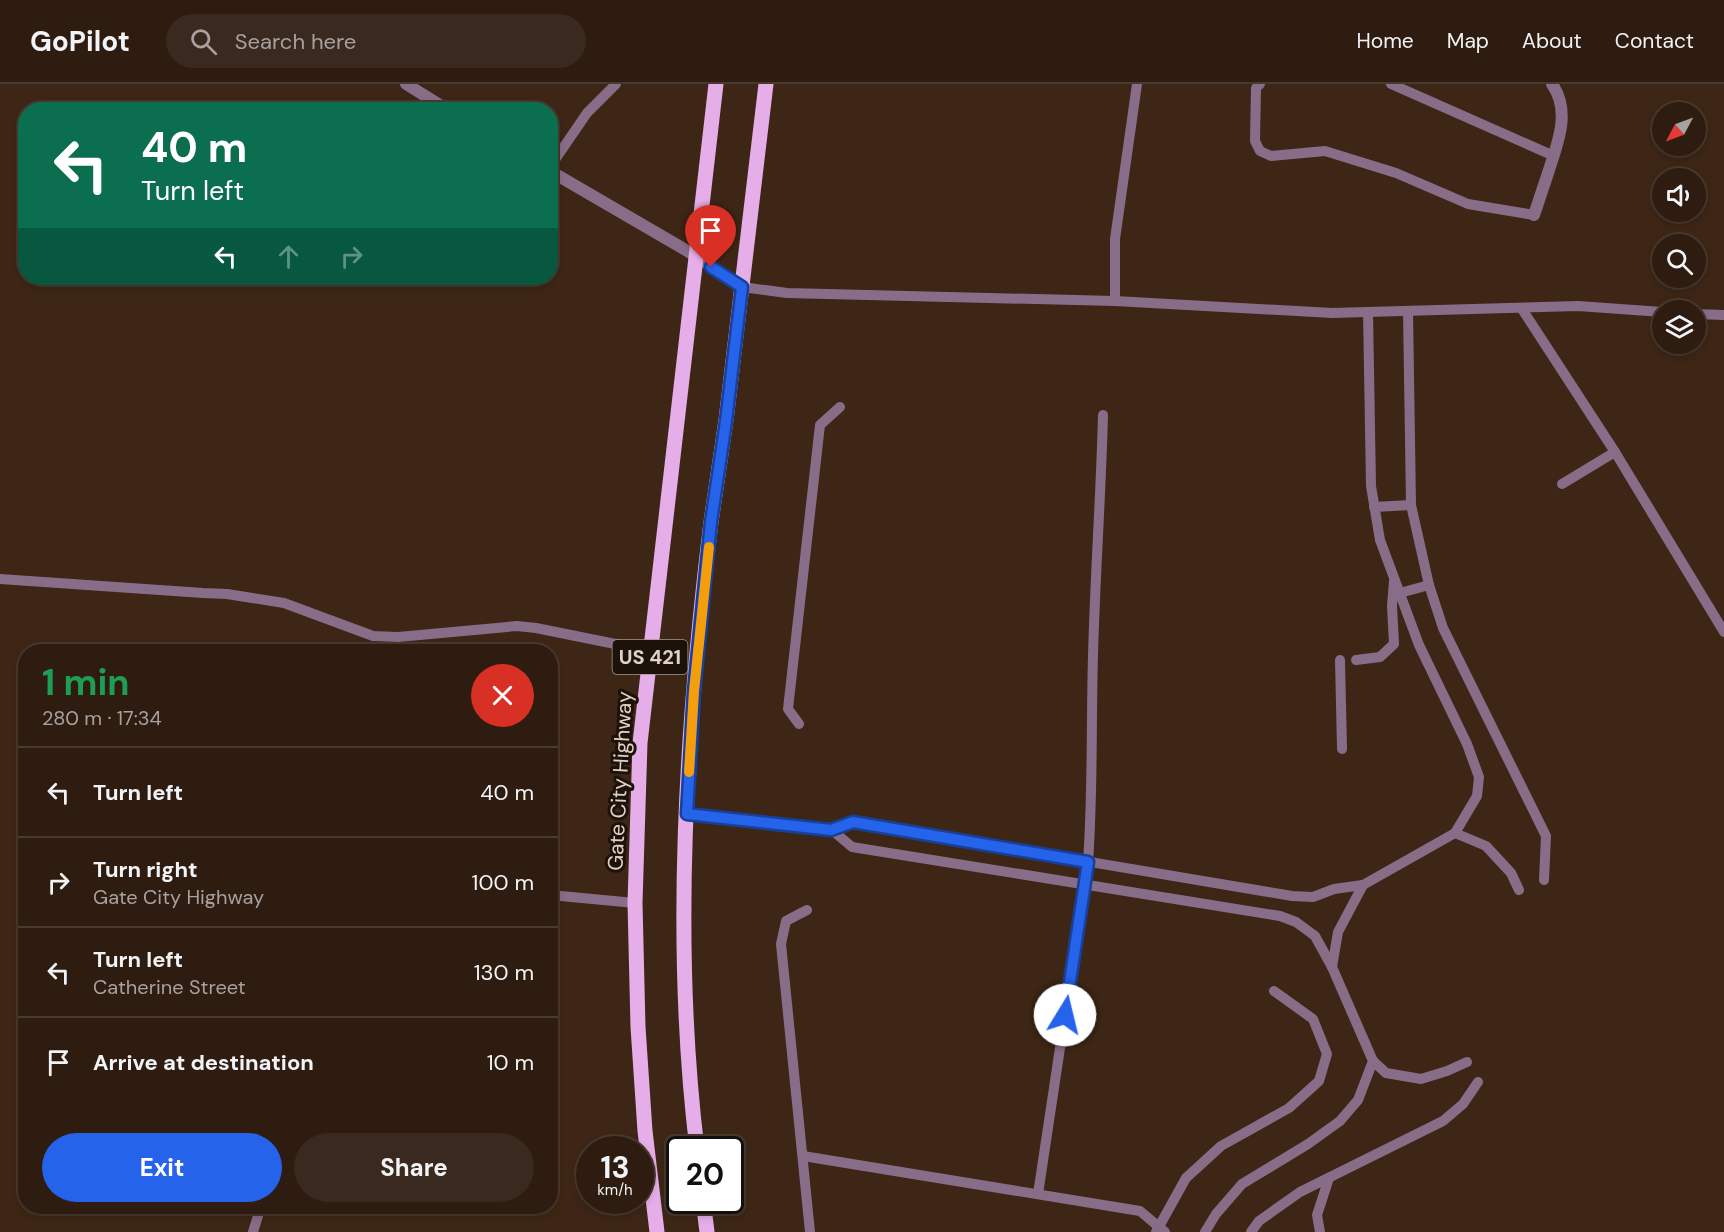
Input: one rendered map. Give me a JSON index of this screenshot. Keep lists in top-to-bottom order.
{
  "streets": {
    "main road": ["US 421", "Gate City Highway"]
  },
  "north": "bottom left",
  "page": {
    "header": "GoPilot",
    "search": "Search here",
    "nav": [
      "Home",
      "Map",
      "About",
      "Contact"
    ],
    "turn": ["40 m", "Turn left"],
    "heading": ["1 min", "280 m · 17:34"],
    "list": [
      {
        "name": "Turn left",
        "value": "40 m"
      },
      {
        "name": "Turn right",
        "note": "Gate City Highway",
        "value": "100 m"
      },
      {
        "name": "Turn left",
        "note": "Catherine Street",
        "value": "130 m"
      },
      {
        "name": "Arrive at destination",
        "value": "10 m"
      }
    ],
    "buttons": ["Exit", "Share"],
    "speed": "13 km/h",
    "limit": "20"
  }
}
